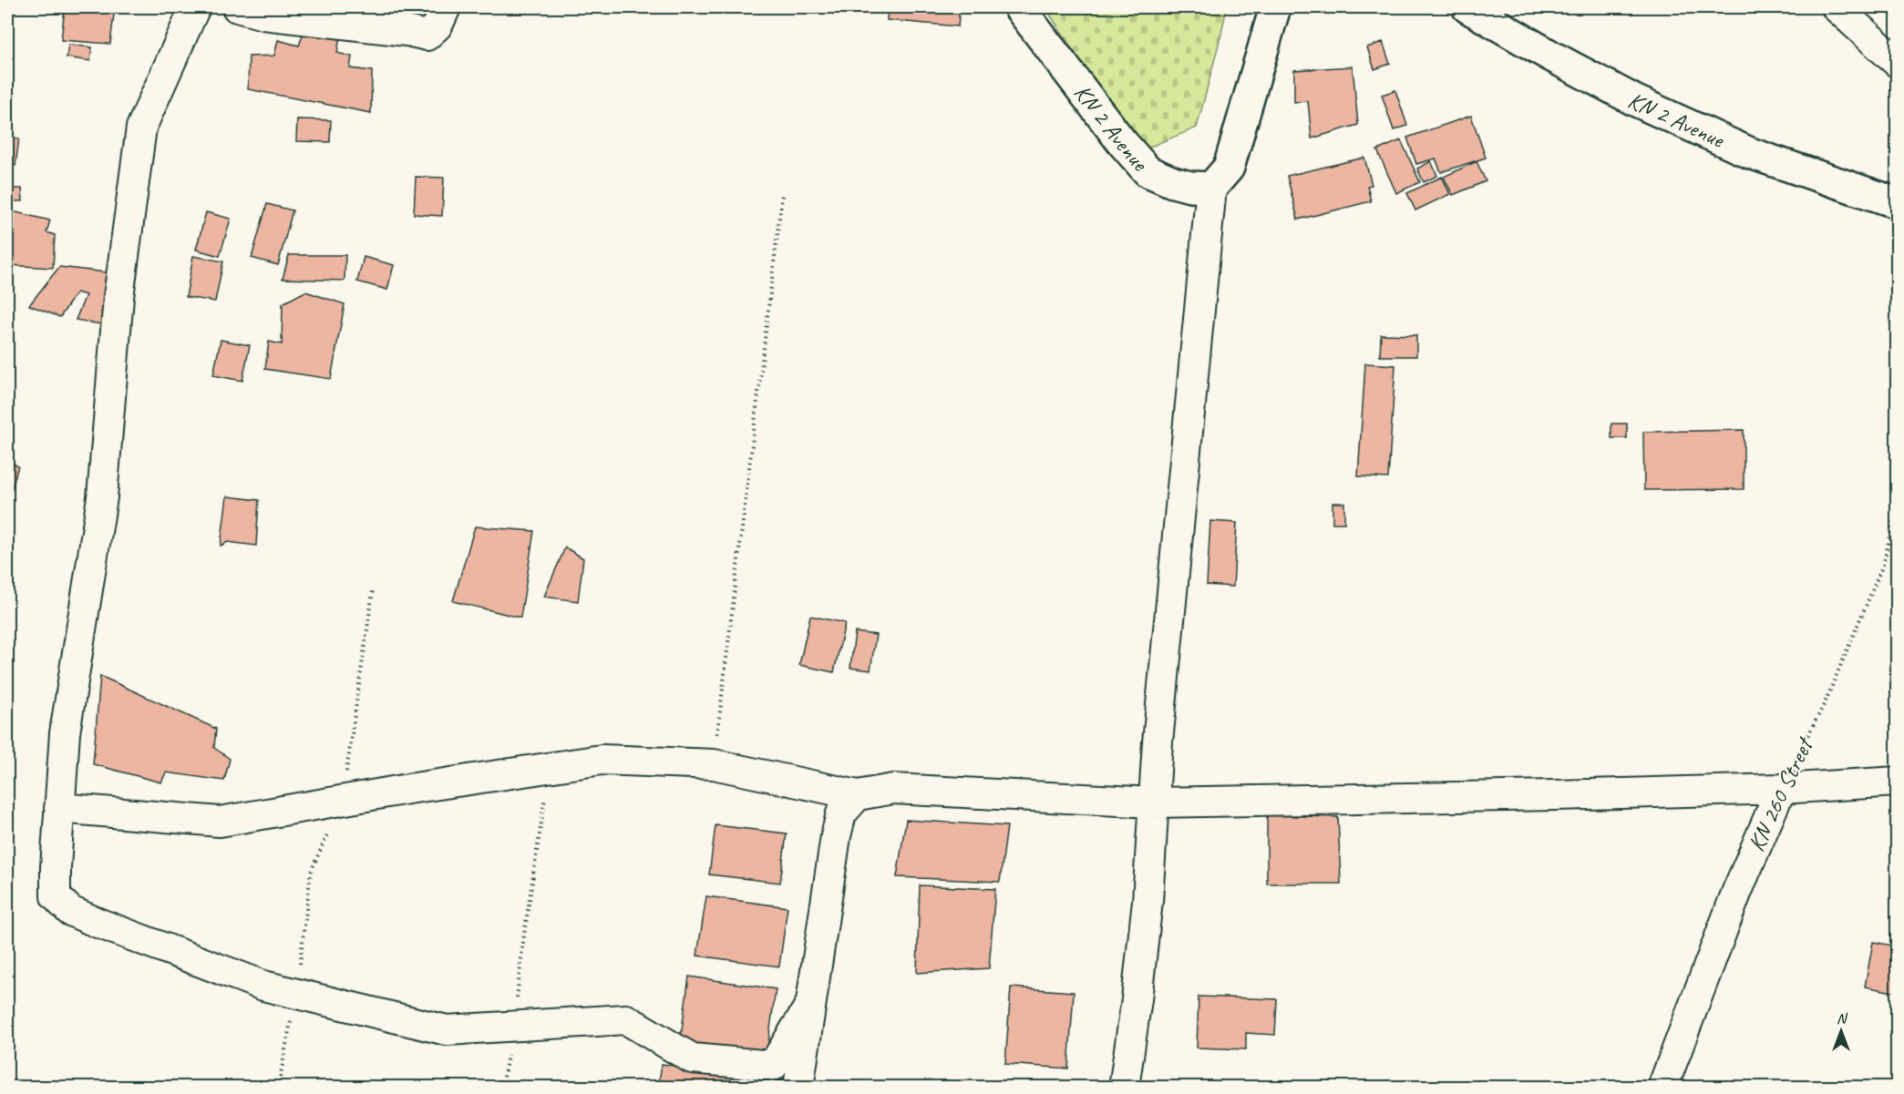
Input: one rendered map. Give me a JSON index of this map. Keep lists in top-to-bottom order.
{
  "streets": {
    "main road": ["KN 2 Avenue"],
    "street": ["KN 260 Street"]
  },
  "north": "top"
}
